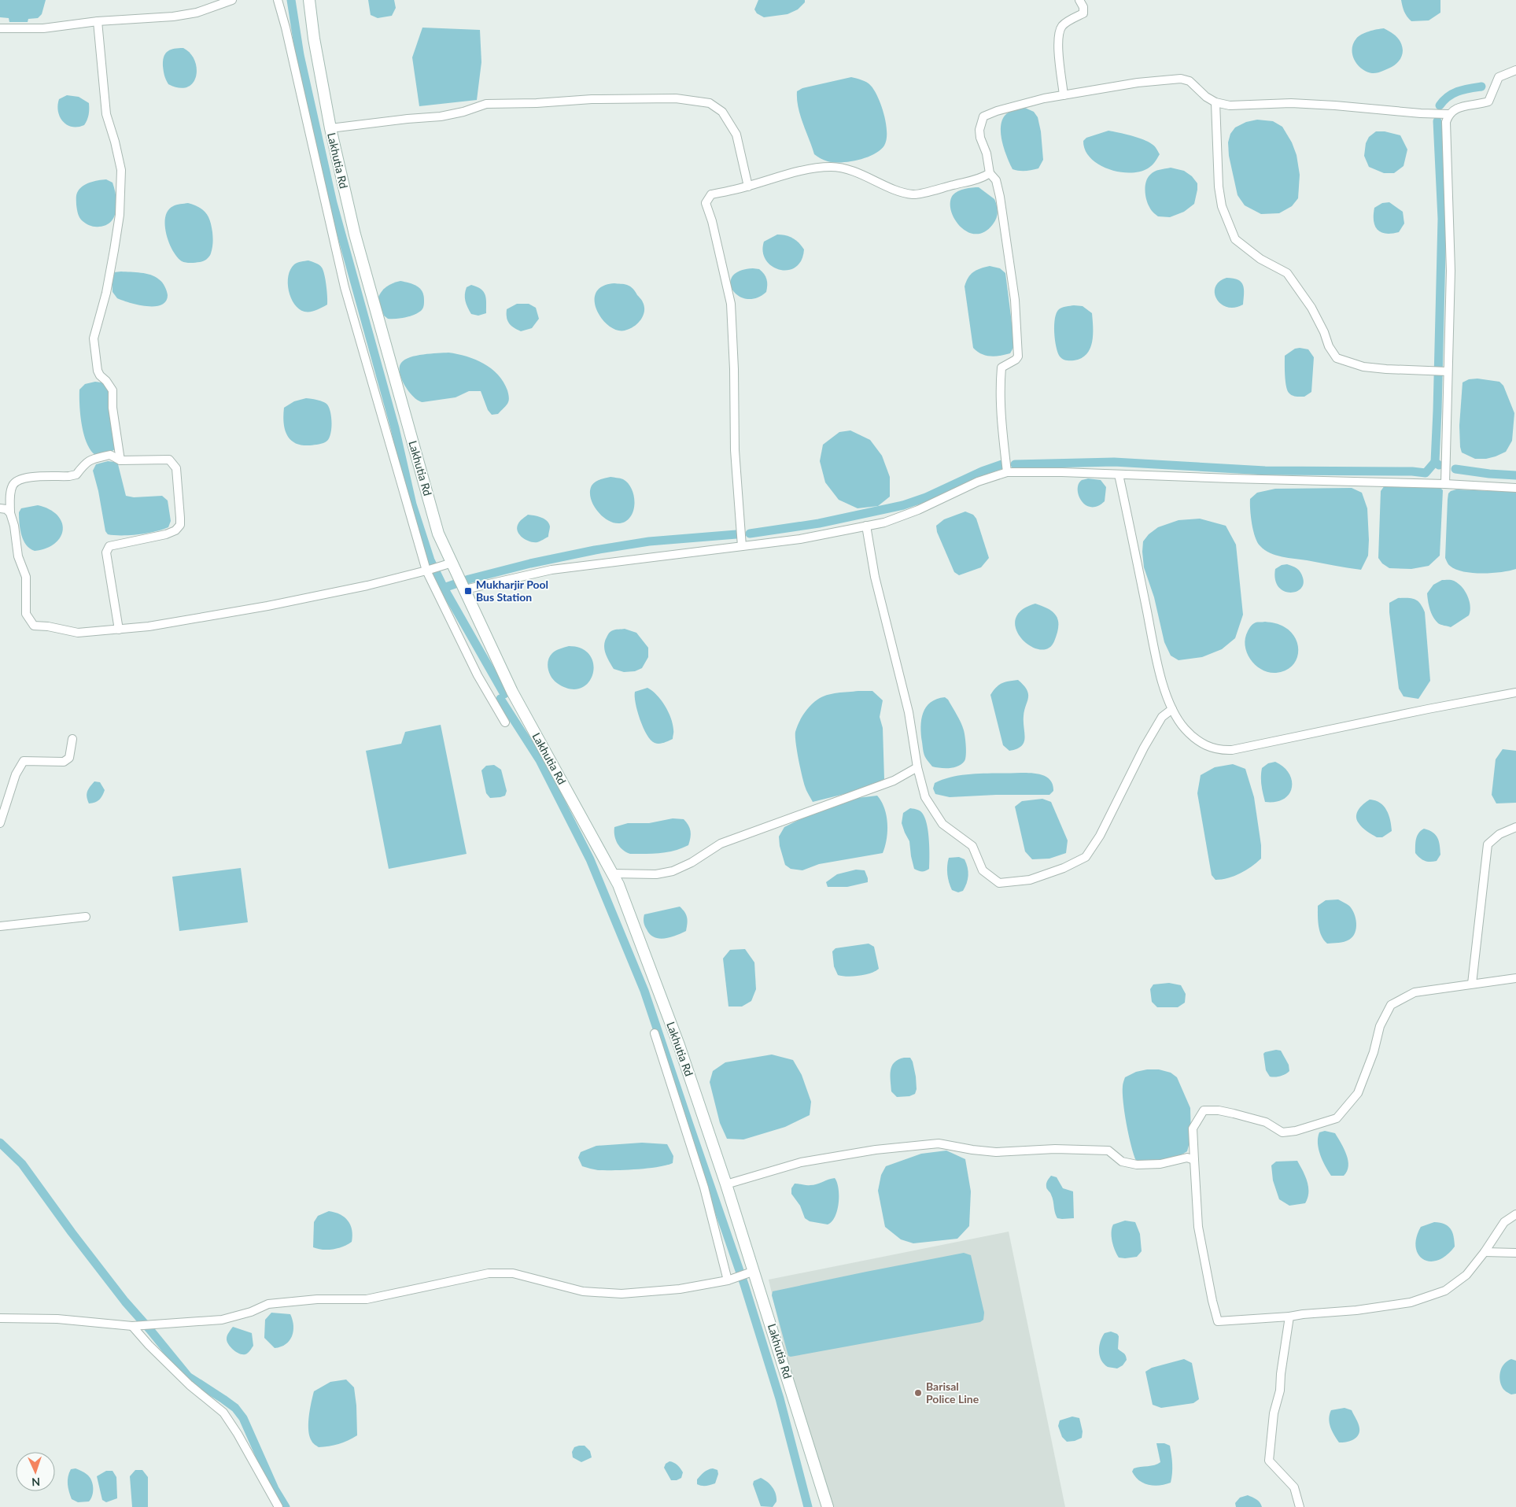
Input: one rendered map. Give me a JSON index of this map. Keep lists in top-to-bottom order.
{
  "streets": {
    "street": ["Lakhutia Rd"]
  },
  "places": {
    "transit": ["Mukharjir Pool Bus Station"],
    "other": ["Barisal Police Line"]
  },
  "north": "bottom"
}
